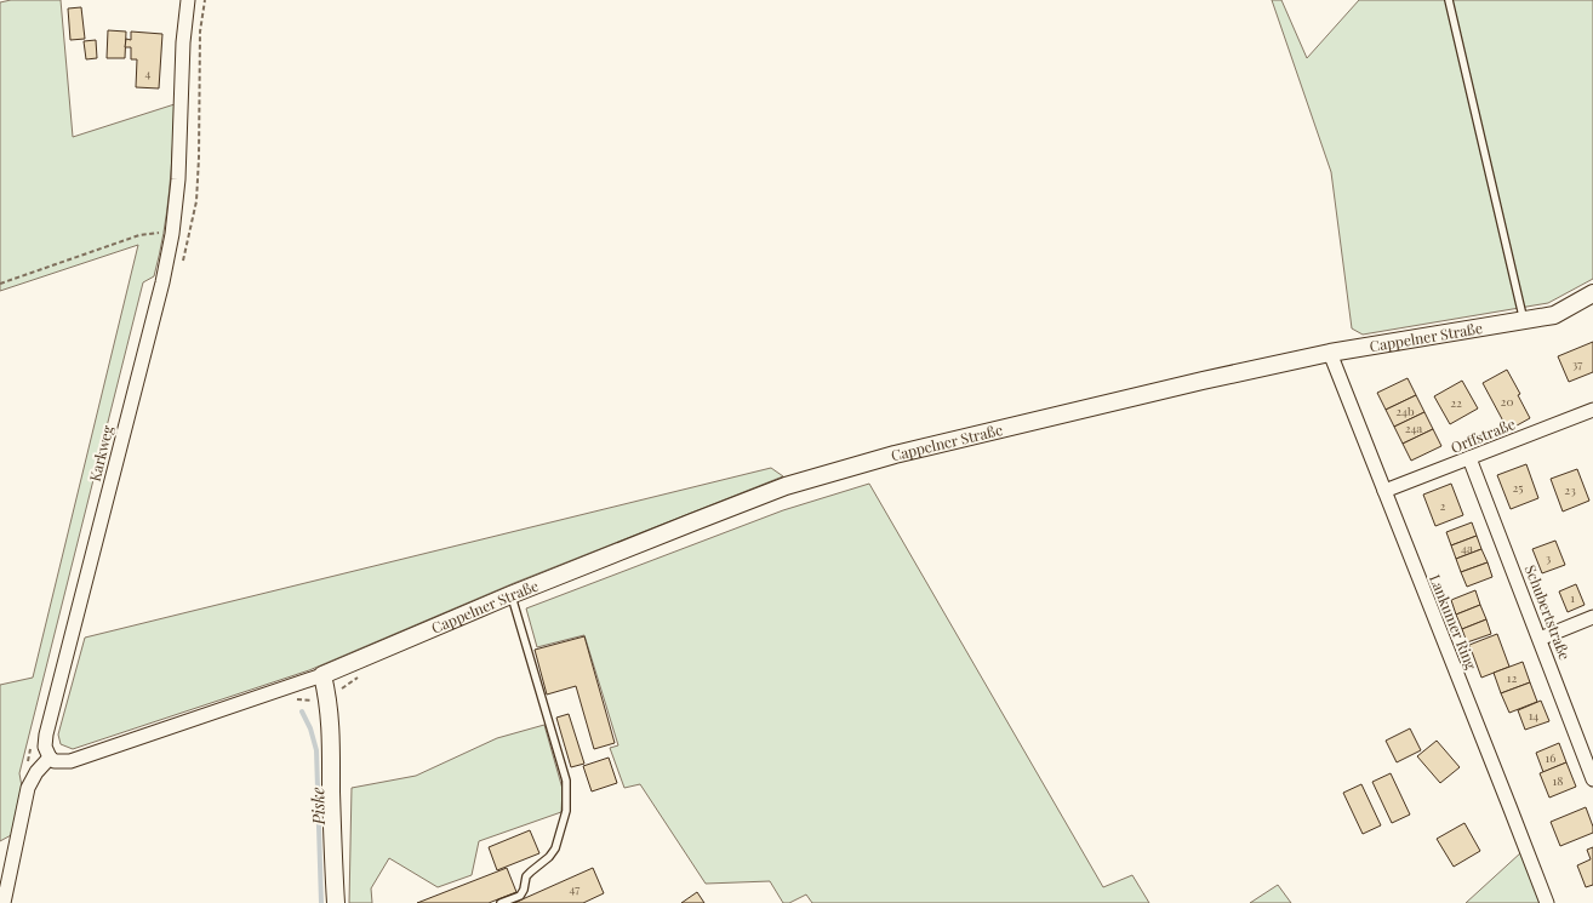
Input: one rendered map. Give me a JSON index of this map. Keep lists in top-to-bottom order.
{
  "streets": {
    "street": [
      "Cappelner Straße",
      "Orffstraße",
      "Karkweg",
      "Schubertstraße",
      "Lankumer Ring"
    ]
  },
  "crossings": [
    ["Cappelner Straße", "Karkweg"],
    ["Cappelner Straße", "Lankumer Ring"],
    ["Orffstraße", "Schubertstraße"],
    ["Orffstraße", "Lankumer Ring"]
  ],
  "water": ["Piske"],
  "house_numbers": [
    "4",
    "37",
    "20",
    "22",
    "24b",
    "24a",
    "25",
    "23",
    "2",
    "4a",
    "3",
    "1",
    "12",
    "14",
    "16",
    "18",
    "47"
  ]
}
